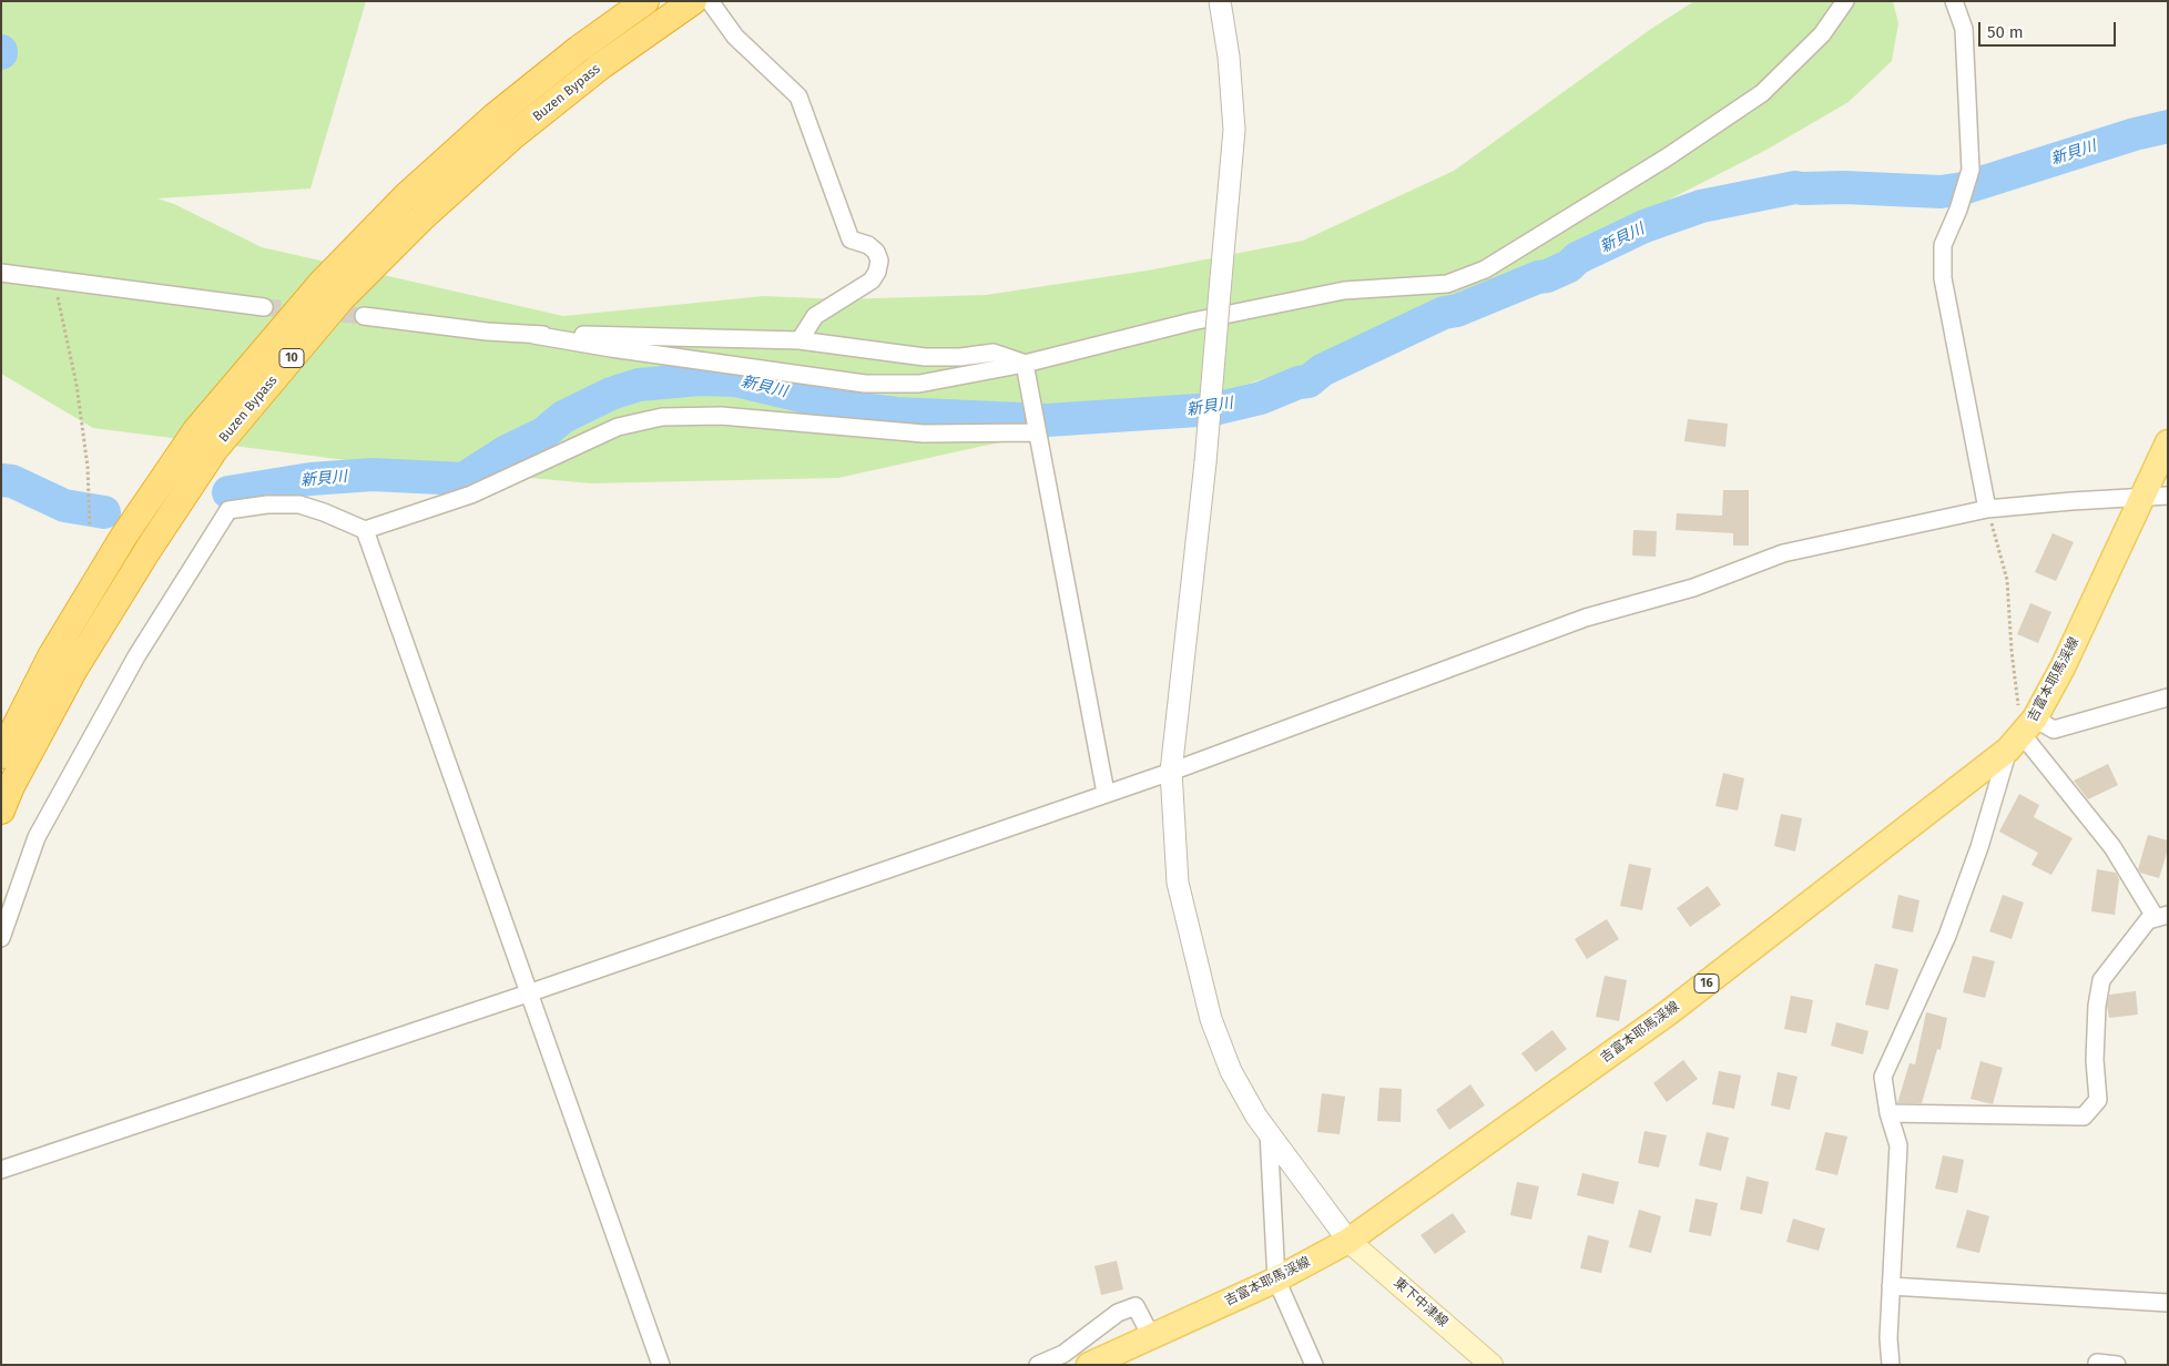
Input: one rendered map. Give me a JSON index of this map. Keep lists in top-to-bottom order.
{
  "streets": {
    "highway": ["Buzen Bypass", "10"],
    "main road": ["吉富本耶馬渓線", "16", "東下中津線"]
  },
  "crossings": [
    ["吉富本耶馬渓線", "東下中津線"]
  ],
  "water": ["新貝川"],
  "scale_bar": "50 m"
}
